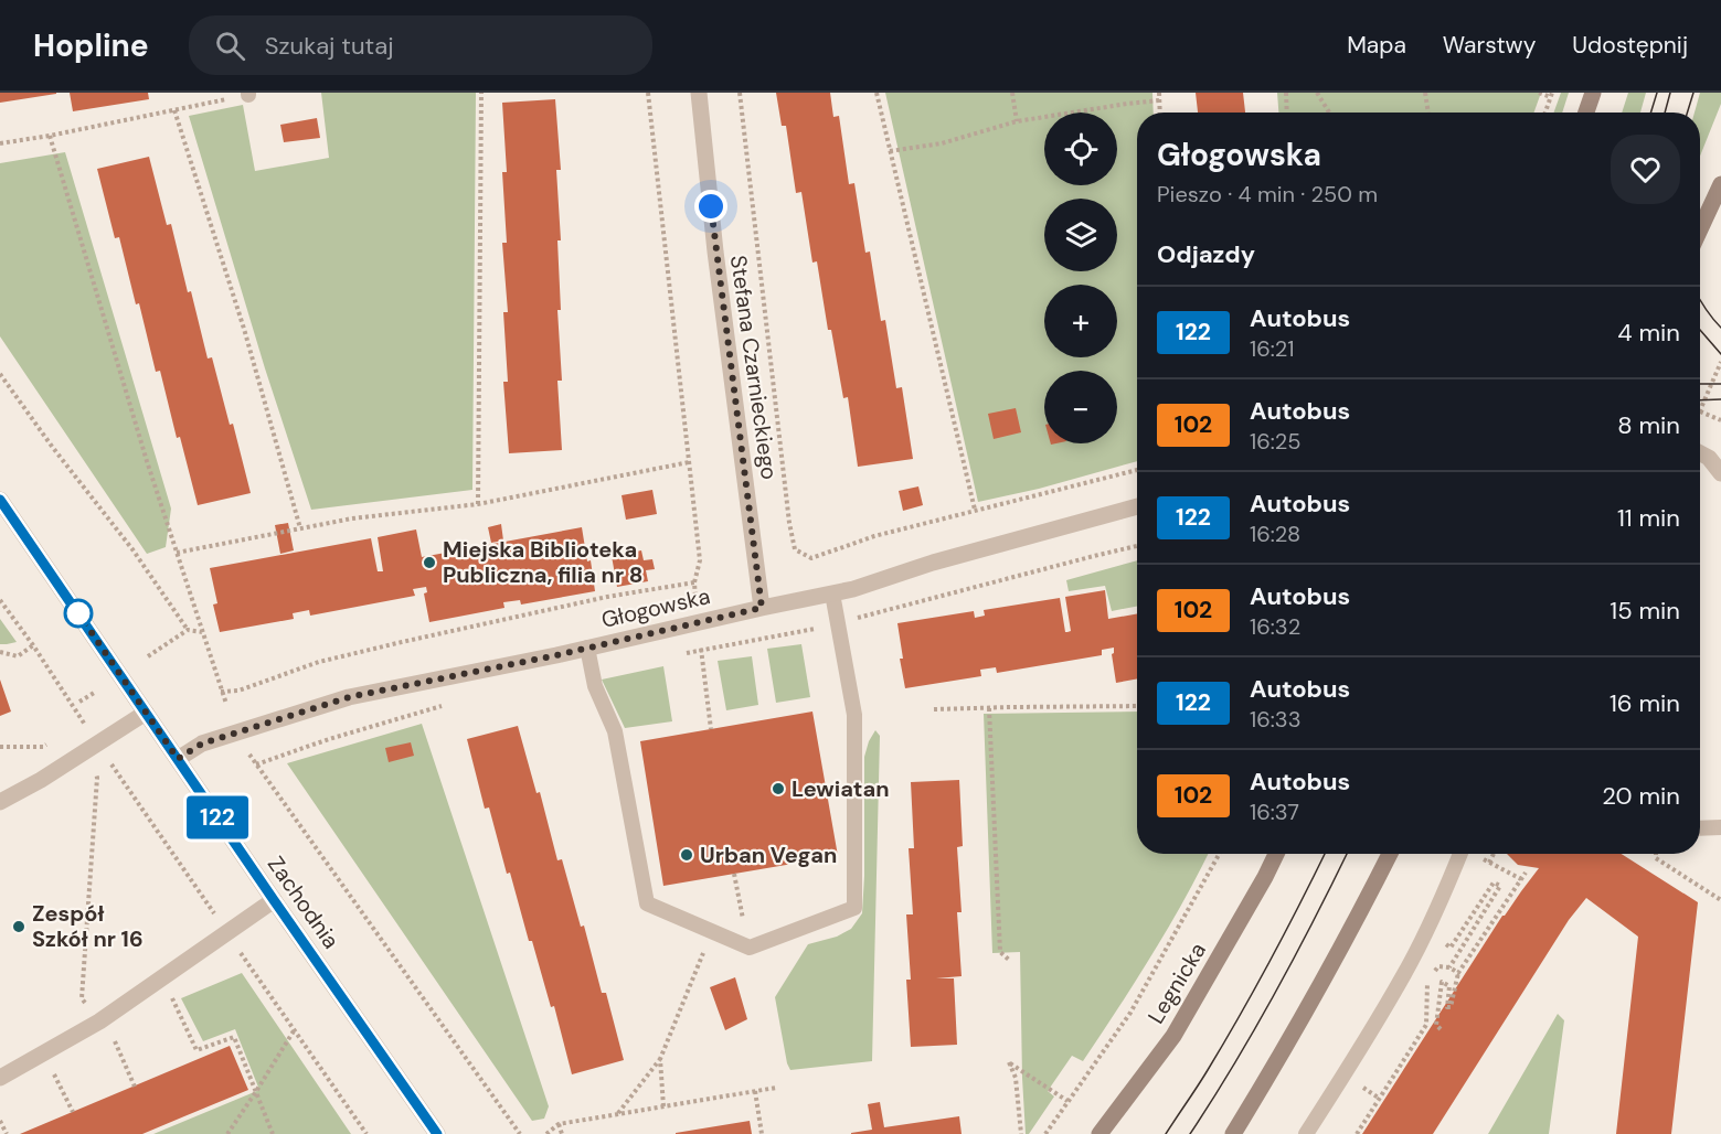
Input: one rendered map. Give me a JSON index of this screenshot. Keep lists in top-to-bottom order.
{
  "streets": {
    "main road": ["Legnicka"],
    "street": ["Stefana Czarnieckiego", "Głogowska", "Zachodnia"]
  },
  "crossings": [
    ["Stefana Czarnieckiego", "Głogowska"],
    ["Głogowska", "Zachodnia"]
  ],
  "places": [
    "Miejska Biblioteka Publiczna, filia nr 8",
    "Lewiatan",
    "Urban Vegan",
    "Zespół Szkół nr 16"
  ],
  "lines": ["bus line 122"],
  "page": {
    "header": "Hopline",
    "search": "Szukaj tutaj",
    "nav": ["Mapa", "Warstwy", "Udostępnij"],
    "on_map": "122",
    "map_buttons": ["+", "−"],
    "heading": [
      ["Głogowska", "Pieszo · 4 min · 250 m"],
      "Odjazdy"
    ],
    "list": [
      {
        "mark": "122",
        "name": "Autobus",
        "note": "16:21",
        "value": "4 min"
      },
      {
        "mark": "102",
        "name": "Autobus",
        "note": "16:25",
        "value": "8 min"
      },
      {
        "mark": "122",
        "name": "Autobus",
        "note": "16:28",
        "value": "11 min"
      },
      {
        "mark": "102",
        "name": "Autobus",
        "note": "16:32",
        "value": "15 min"
      },
      {
        "mark": "122",
        "name": "Autobus",
        "note": "16:33",
        "value": "16 min"
      },
      {
        "mark": "102",
        "name": "Autobus",
        "note": "16:37",
        "value": "20 min"
      }
    ]
  }
}
